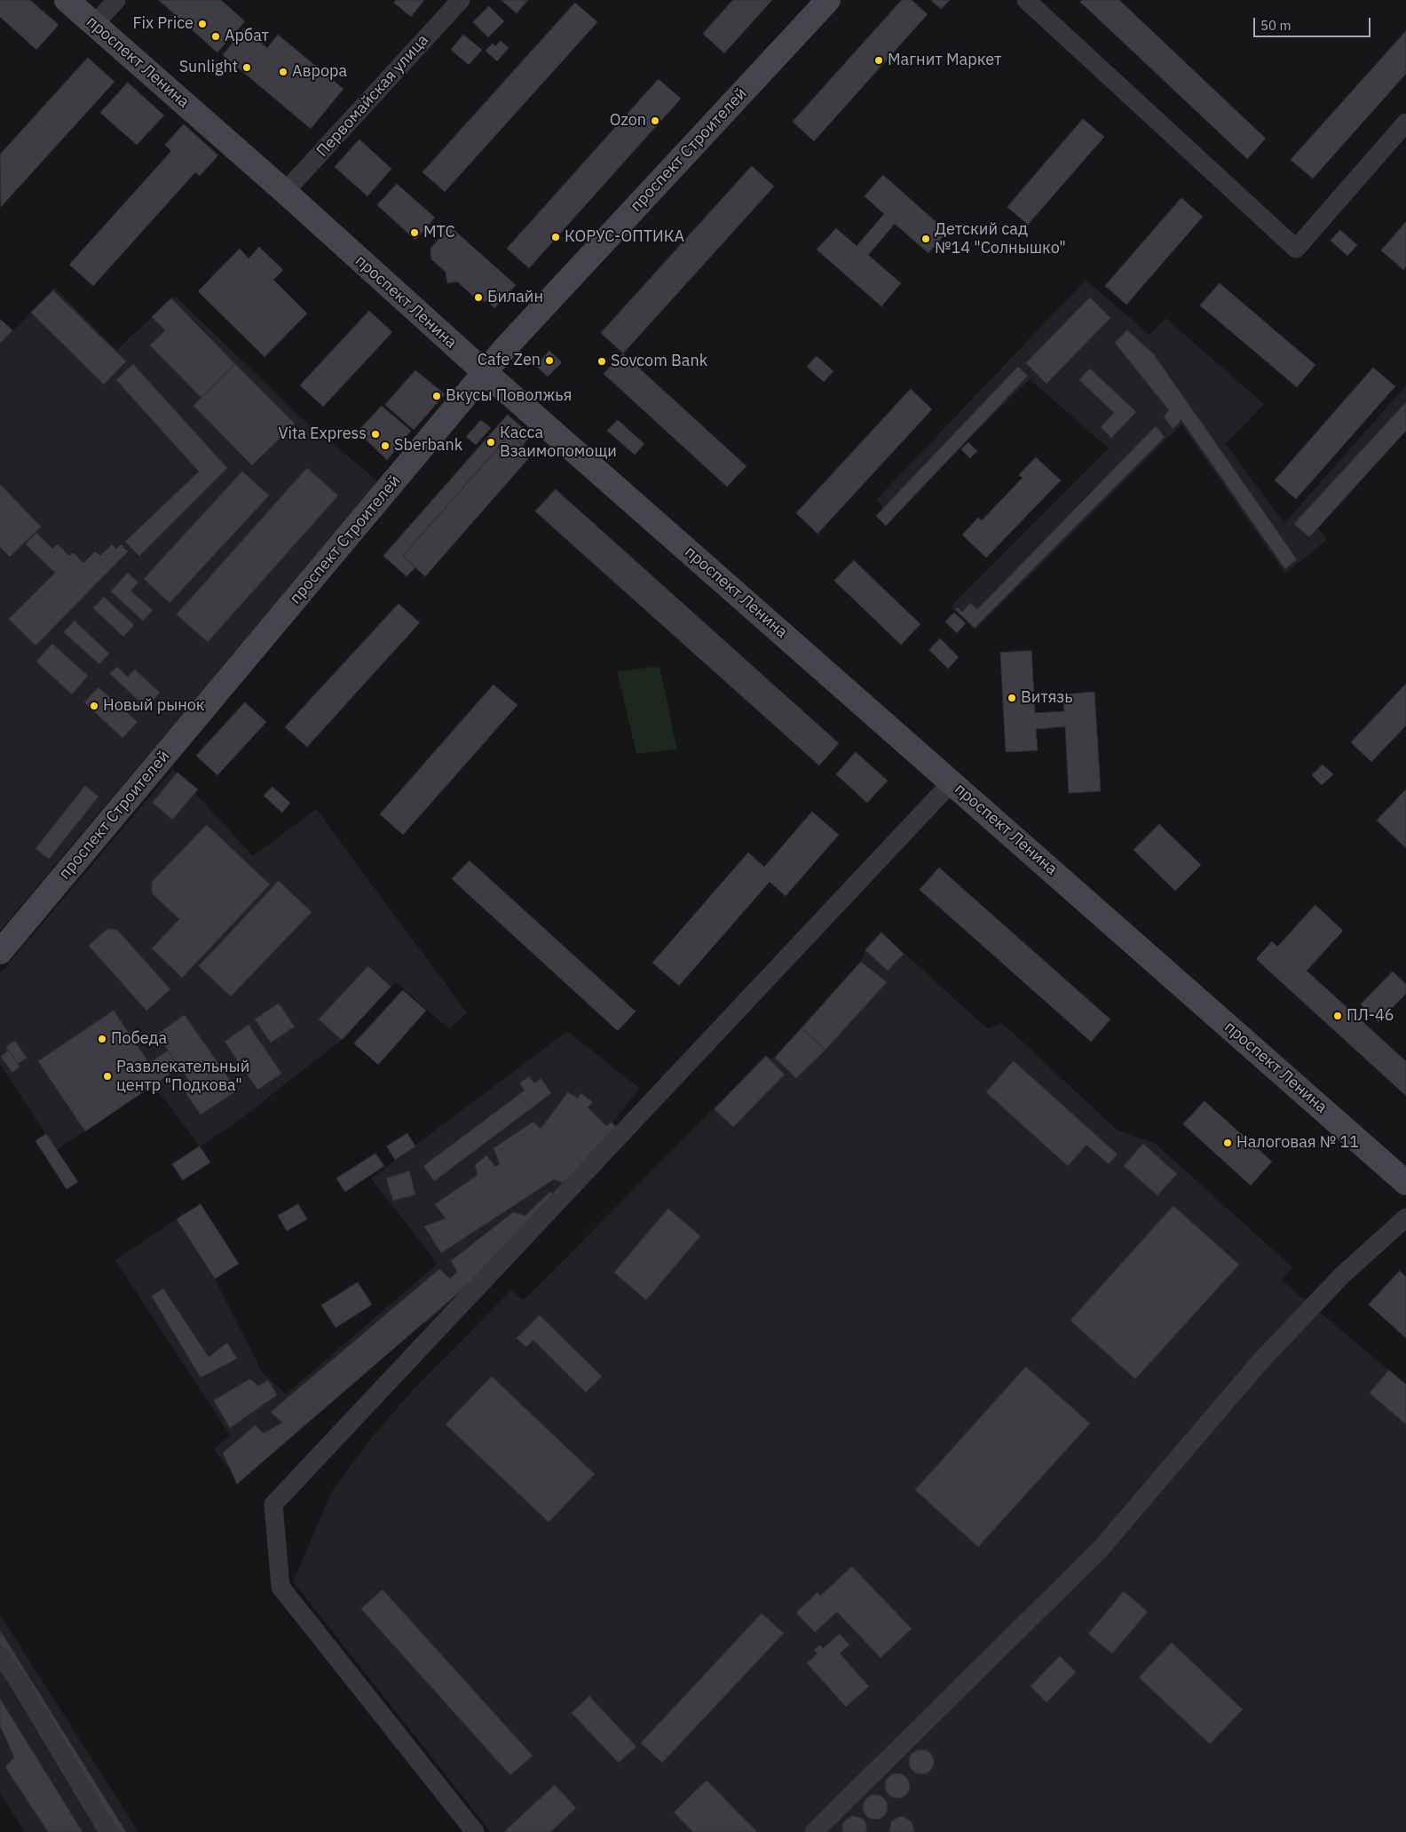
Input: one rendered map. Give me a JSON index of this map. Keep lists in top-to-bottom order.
{
  "streets": {
    "street": ["проспект Ленина", "Первомайская улица", "проспект Строителей"]
  },
  "crossings": [
    ["проспект Ленина", "Первомайская улица"],
    ["проспект Ленина", "проспект Строителей"]
  ],
  "places": [
    "Fix Price",
    "Арбат",
    "Магнит Маркет",
    "Sunlight",
    "Аврора",
    "Ozon",
    "МТС",
    "КОРУС-ОПТИКА",
    "Детский сад №14 \"Солнышко\"",
    "Билайн",
    "Cafe Zen",
    "Sovcom Bank",
    "Вкусы Поволжья",
    "Vita Express",
    "Касса Взаимопомощи",
    "Sberbank",
    "Витязь",
    "Новый рынок",
    "ПЛ-46",
    "Победа",
    "Развлекательный центр \"Подкова\"",
    "Налоговая № 11"
  ],
  "scale_bar": "50 m"
}
